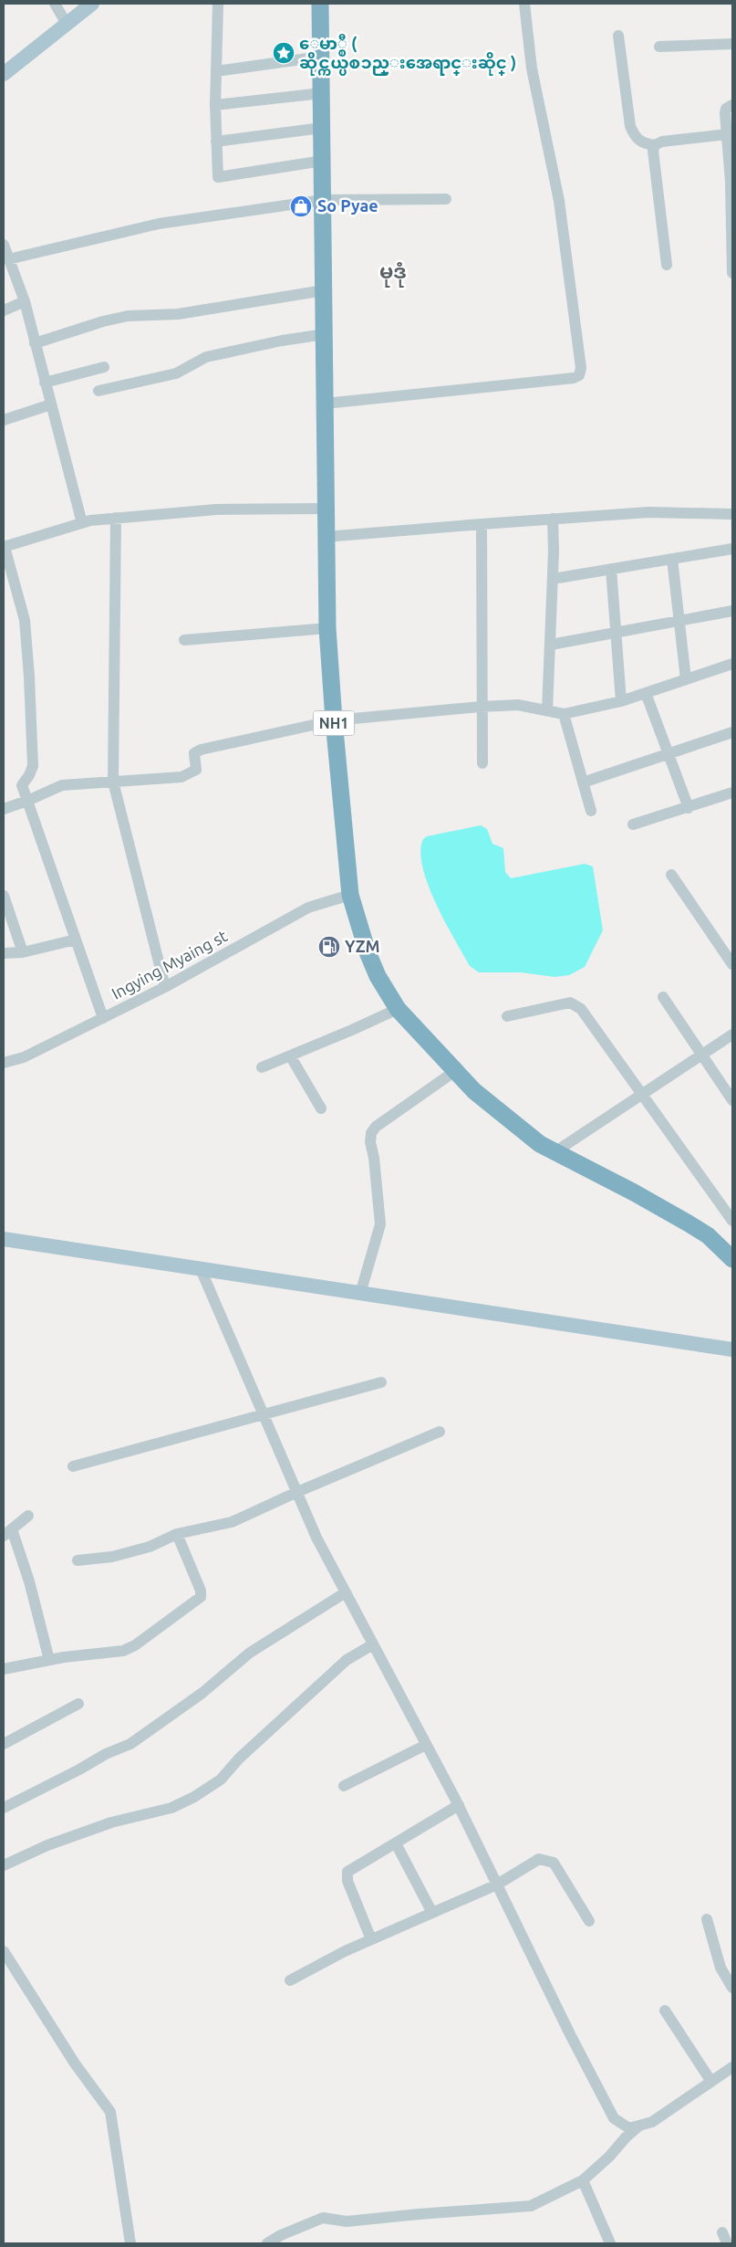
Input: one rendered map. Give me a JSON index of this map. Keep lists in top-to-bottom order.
{
  "streets": {
    "highway": ["NH1"],
    "street": ["Ingying Myaing st"]
  },
  "crossings": [
    ["NH1", "Ingying Myaing st"]
  ],
  "districts": ["မုဒုံ"],
  "places": {
    "place": ["ေမာ္စီ ( ဆိုင္ကယ္ပစၥည္းအေရာင္းဆိုင္ )"],
    "shop": ["So Pyae"],
    "fuel station": ["YZM"]
  }
}
